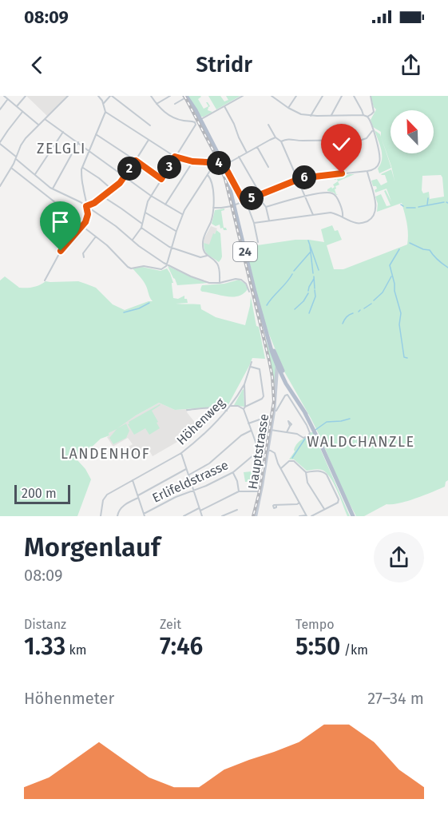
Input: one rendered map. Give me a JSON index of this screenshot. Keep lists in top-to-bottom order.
{
  "streets": {
    "main road": ["24", "Hauptstrasse"],
    "street": ["Höhenweg", "Erlifeldstrasse"]
  },
  "crossings": [
    ["24", "Hauptstrasse"]
  ],
  "districts": ["ZELGLI", "WALDCHANZLE", "LANDENHOF"],
  "scale_bar": "200 m",
  "north": "top left",
  "page": {
    "status": "08:09",
    "header": "Stridr",
    "pins": [
      "4",
      "3",
      "2",
      "6",
      "5"
    ],
    "scale": "200 m",
    "heading": ["Morgenlauf", "08:09"],
    "stats": [
      ["Distanz", "1.33 km"],
      ["Zeit", "7:46"],
      ["Tempo", "5:50 /km"]
    ],
    "chart": ["Höhenmeter", "27–34 m"]
  }
}
